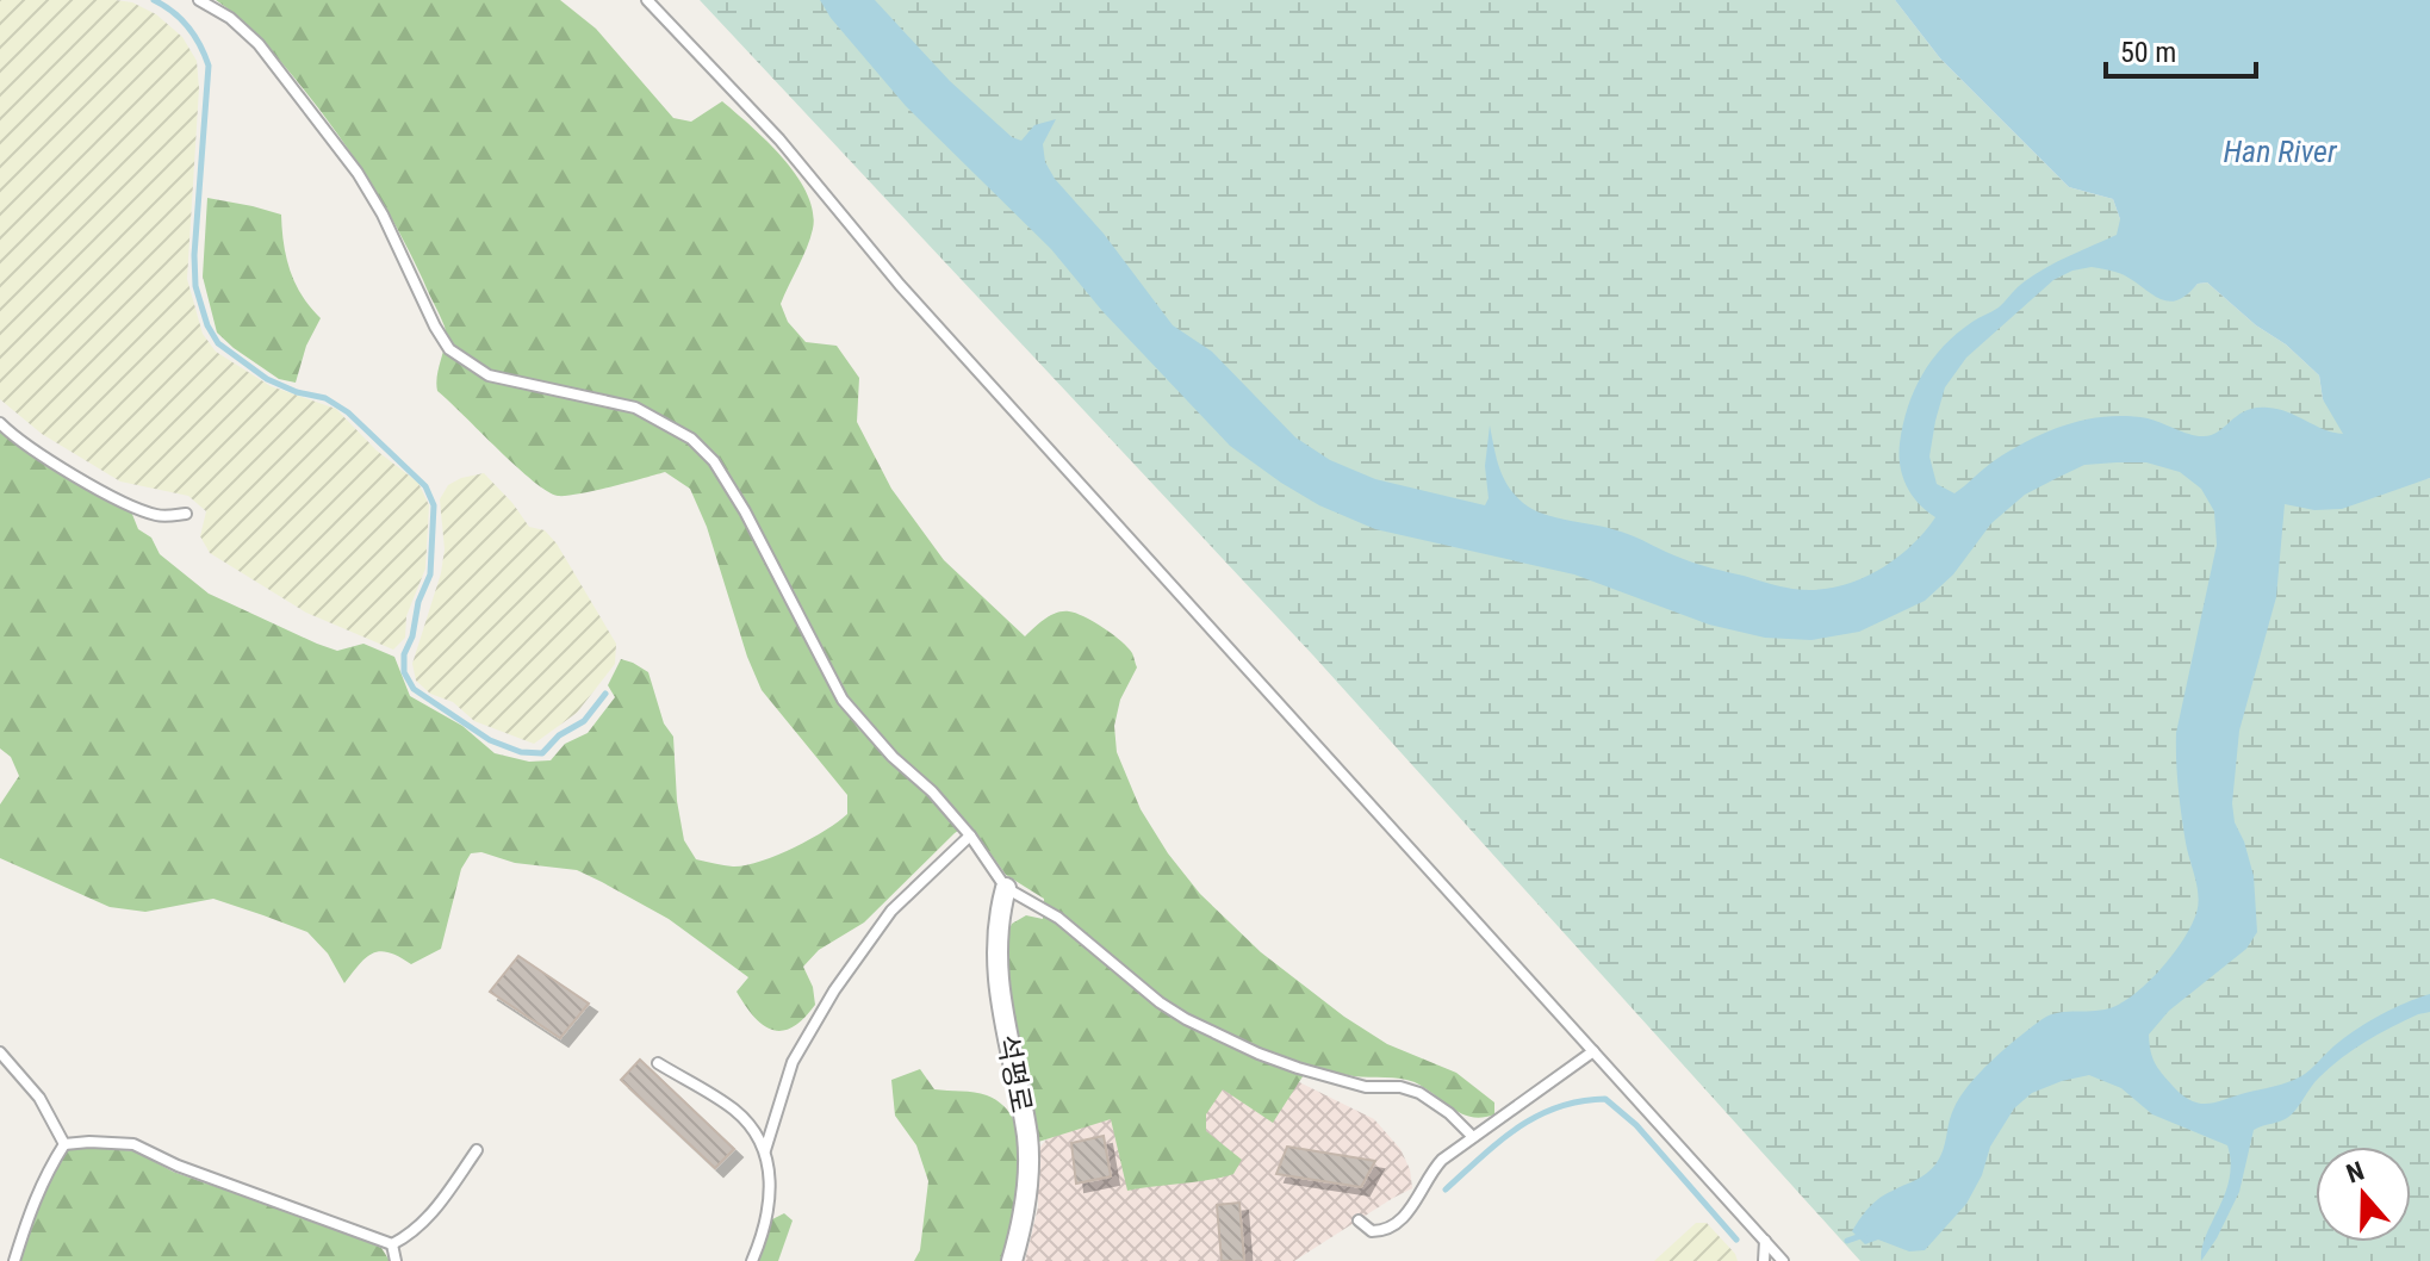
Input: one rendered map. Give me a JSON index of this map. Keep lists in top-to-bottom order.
{
  "streets": {
    "street": ["석평로"]
  },
  "water": ["Han River"],
  "scale_bar": "50 m",
  "north": "top"
}
